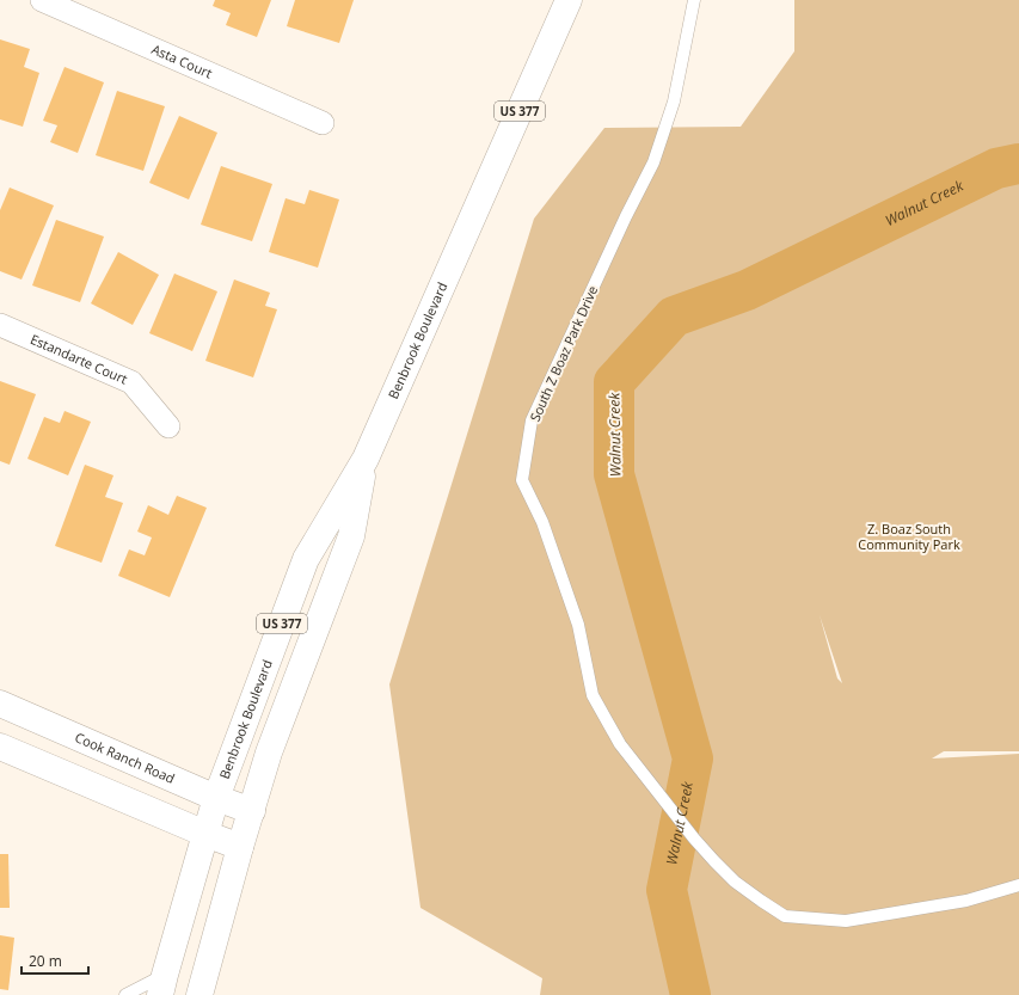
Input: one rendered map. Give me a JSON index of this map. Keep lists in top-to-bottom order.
{
  "streets": {
    "main road": ["US 377", "Benbrook Boulevard", "Cook Ranch Road"],
    "street": ["Asta Court", "Estandarte Court"],
    "lane": ["South Z Boaz Park Drive"]
  },
  "crossings": [
    ["Benbrook Boulevard", "Cook Ranch Road"]
  ],
  "water": ["Walnut Creek"],
  "parks": ["Z. Boaz South Community Park"],
  "scale_bar": "20 m"
}
